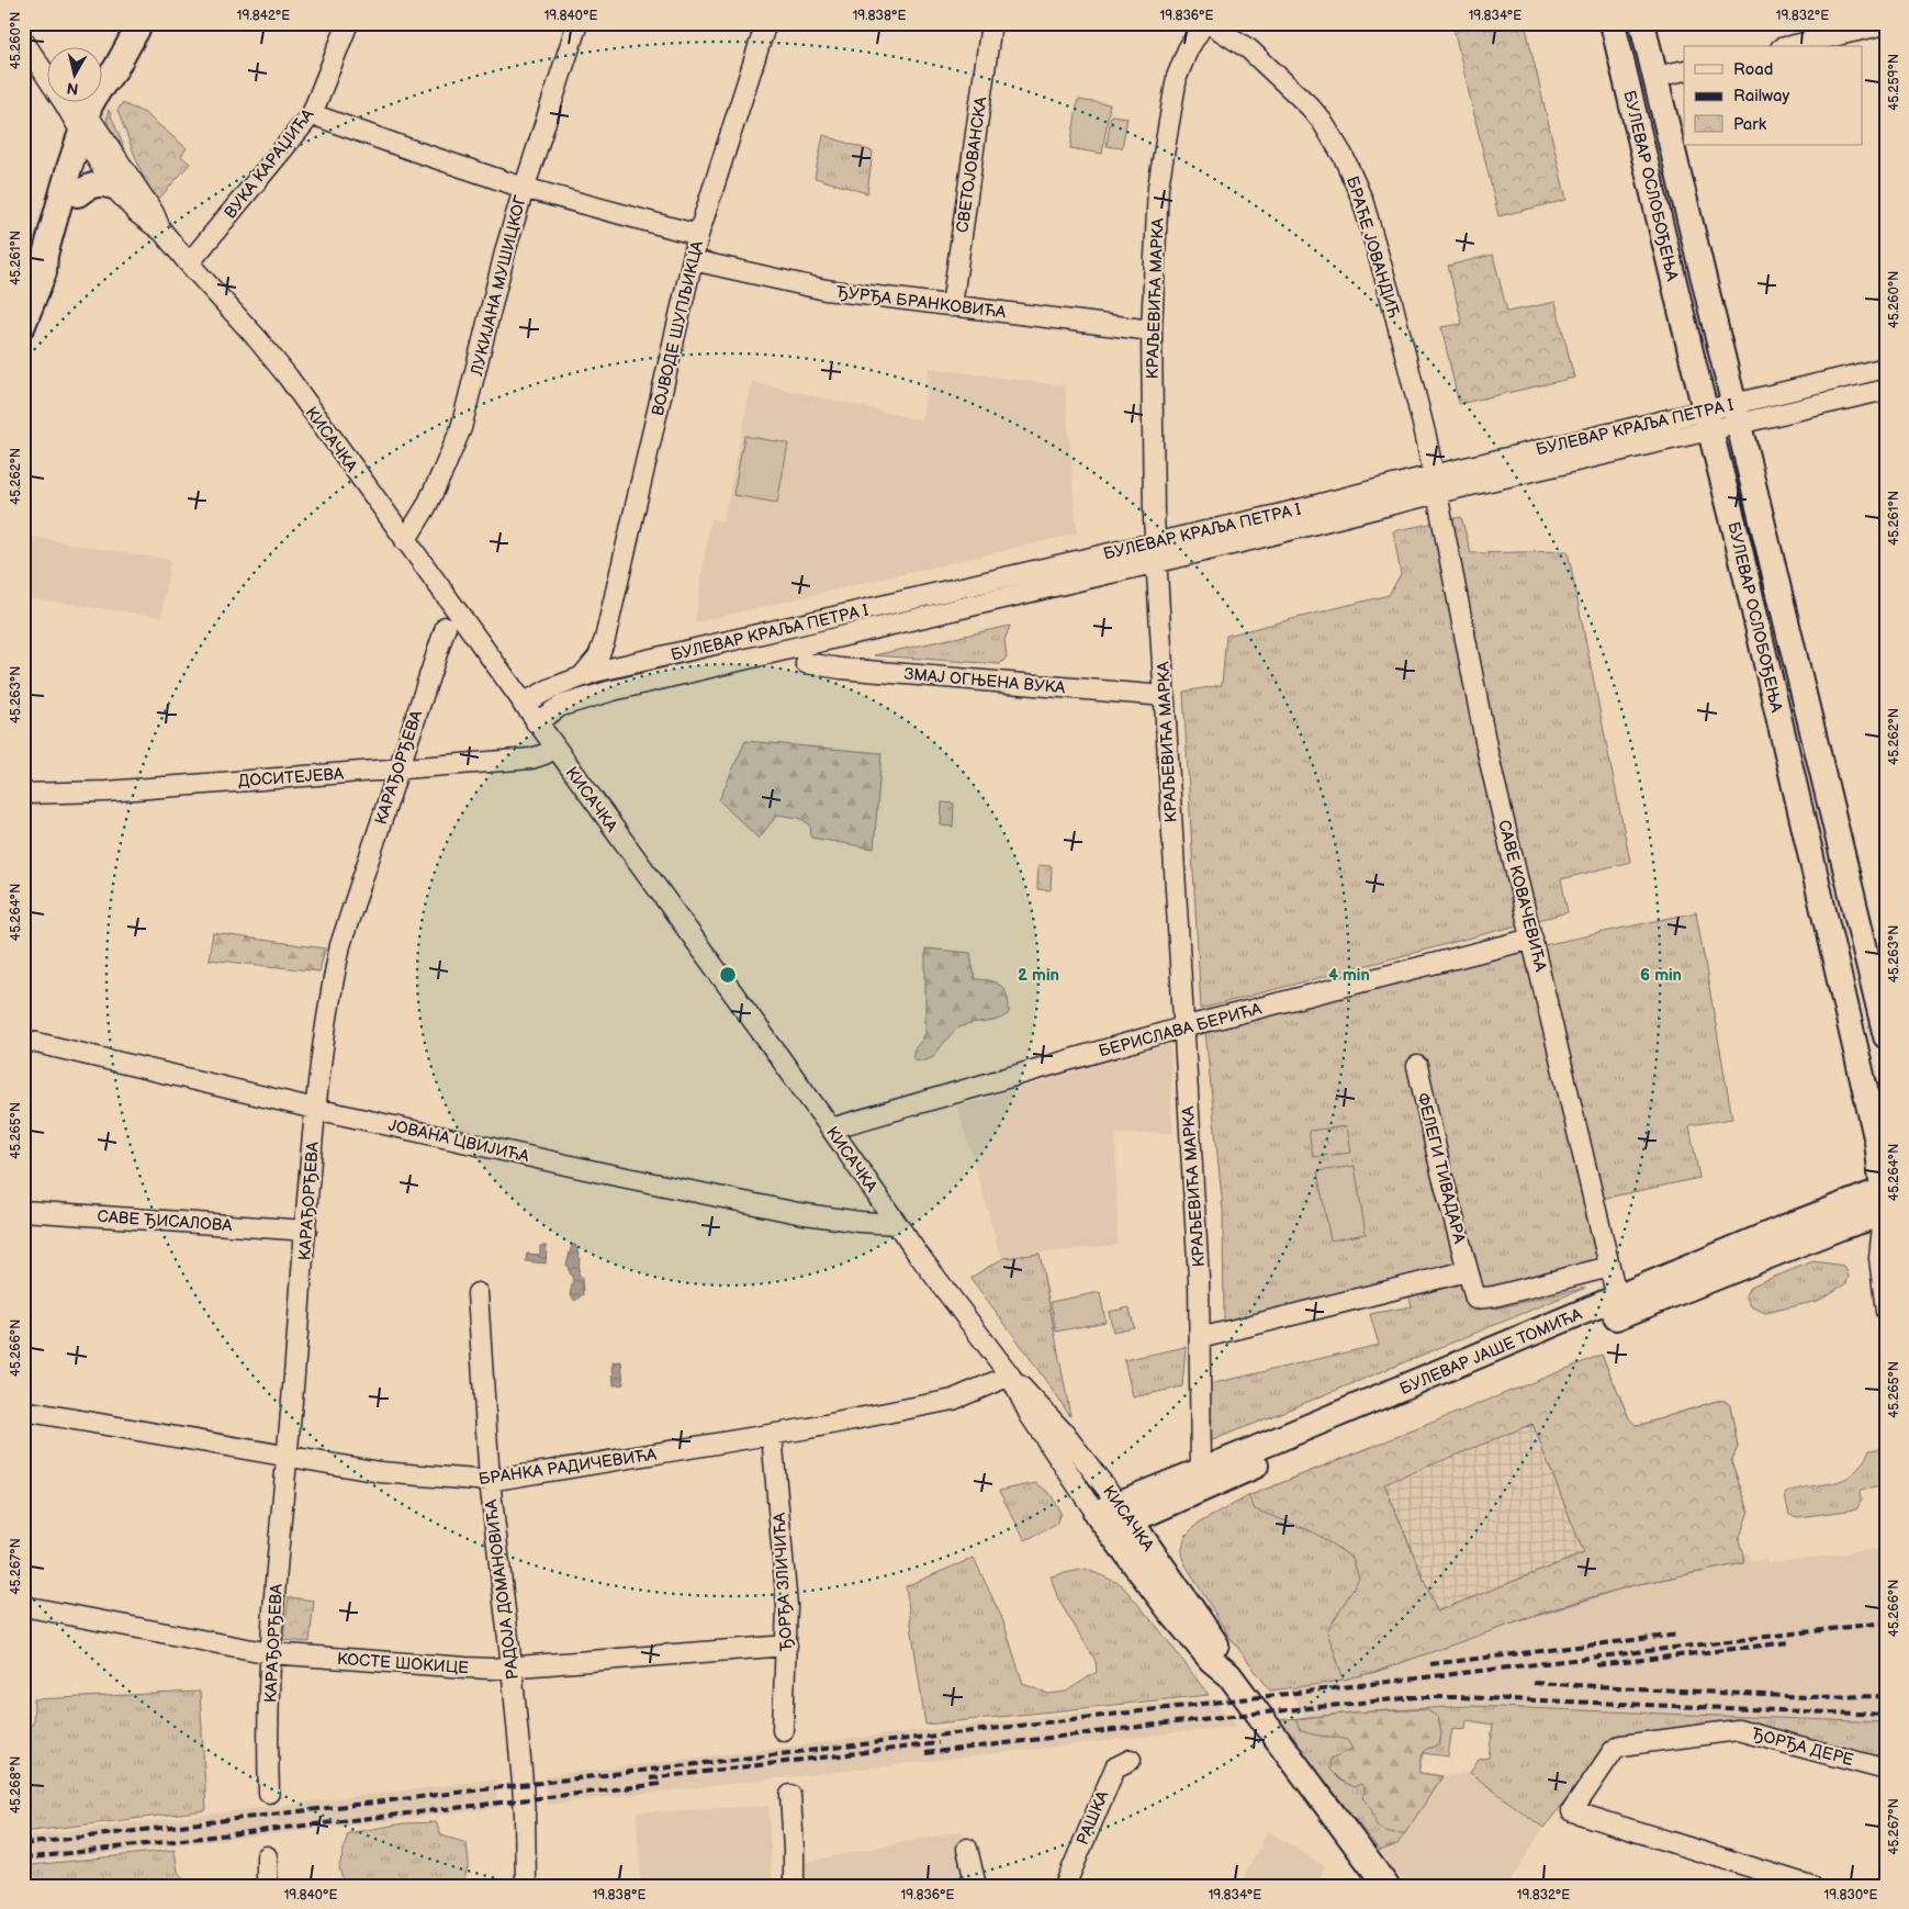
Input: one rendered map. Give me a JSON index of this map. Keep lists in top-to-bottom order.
{
  "streets": {
    "main road": ["БУЛЕВАР ОСЛОБОЂЕЊА", "КИСАЧКА", "БУЛЕВАР ЈАШЕ ТОМИЋА"],
    "street": [
      "ВУКА КАРАЏИЋА",
      "СВЕТОЈОВАНСКА",
      "БРАЋЕ ЈОВАНДИЋ",
      "ЛУКИЈАНА МУШИЦКОГ",
      "КРАЉЕВИЋА МАРКА",
      "ЂУРЂА БРАНКОВИЋА",
      "ВОЈВОДЕ ШУПЉИКЦА",
      "БУЛЕВАР КРАЉА ПЕТРА I",
      "ЗМАЈ ОГЊЕНА ВУКА",
      "КАРАЂОРЂЕВА",
      "ДОСИТЕЈЕВА",
      "САВЕ КОВАЧЕВИЋА",
      "БЕРИСЛАВА БЕРИЋА",
      "ЈОВАНА ЦВИЈИЋА",
      "ФЕЛЕГИ ТИВАДАРА",
      "САВЕ ЂИСАЛОВА",
      "БРАНКА РАДИЧЕВИЋА",
      "ЂОРЂА ЗЛИЧИЋА",
      "РАДОЈА ДОМАНОВИЋА",
      "КОСТЕ ШОКИЦЕ",
      "ЂОРЂА ДЕРЕ",
      "РАШКА"
    ]
  },
  "crossings": [
    ["ВУКА КАРАЏИЋА", "КИСАЧКА"],
    ["СВЕТОЈОВАНСКА", "ЂУРЂА БРАНКОВИЋА"],
    ["БУЛЕВАР ОСЛОБОЂЕЊА", "БУЛЕВАР КРАЉА ПЕТРА I"],
    ["БУЛЕВАР ОСЛОБОЂЕЊА", "БУЛЕВАР ЈАШЕ ТОМИЋА"],
    ["БРАЋЕ ЈОВАНДИЋ", "БУЛЕВАР КРАЉА ПЕТРА I"],
    ["БРАЋЕ ЈОВАНДИЋ", "САВЕ КОВАЧЕВИЋА"],
    ["ЛУКИЈАНА МУШИЦКОГ", "КИСАЧКА"],
    ["КРАЉЕВИЋА МАРКА", "ЂУРЂА БРАНКОВИЋА"],
    ["КРАЉЕВИЋА МАРКА", "БУЛЕВАР КРАЉА ПЕТРА I"],
    ["КРАЉЕВИЋА МАРКА", "ЗМАЈ ОГЊЕНА ВУКА"],
    ["КРАЉЕВИЋА МАРКА", "БЕРИСЛАВА БЕРИЋА"],
    ["КРАЉЕВИЋА МАРКА", "БУЛЕВАР ЈАШЕ ТОМИЋА"],
    ["ЂУРЂА БРАНКОВИЋА", "ВОЈВОДЕ ШУПЉИКЦА"],
    ["ВОЈВОДЕ ШУПЉИКЦА", "БУЛЕВАР КРАЉА ПЕТРА I"],
    ["БУЛЕВАР КРАЉА ПЕТРА I", "КИСАЧКА"],
    ["БУЛЕВАР КРАЉА ПЕТРА I", "САВЕ КОВАЧЕВИЋА"],
    ["КИСАЧКА", "ДОСИТЕЈЕВА"],
    ["КИСАЧКА", "БЕРИСЛАВА БЕРИЋА"],
    ["КИСАЧКА", "ЈОВАНА ЦВИЈИЋА"],
    ["КИСАЧКА", "БУЛЕВАР ЈАШЕ ТОМИЋА"],
    ["КИСАЧКА", "БРАНКА РАДИЧЕВИЋА"],
    ["КАРАЂОРЂЕВА", "ДОСИТЕЈЕВА"],
    ["КАРАЂОРЂЕВА", "ЈОВАНА ЦВИЈИЋА"],
    ["КАРАЂОРЂЕВА", "САВЕ ЂИСАЛОВА"],
    ["КАРАЂОРЂЕВА", "БРАНКА РАДИЧЕВИЋА"],
    ["КАРАЂОРЂЕВА", "КОСТЕ ШОКИЦЕ"],
    ["САВЕ КОВАЧЕВИЋА", "БЕРИСЛАВА БЕРИЋА"],
    ["САВЕ КОВАЧЕВИЋА", "ФЕЛЕГИ ТИВАДАРА"],
    ["САВЕ КОВАЧЕВИЋА", "БУЛЕВАР ЈАШЕ ТОМИЋА"],
    ["БРАНКА РАДИЧЕВИЋА", "ЂОРЂА ЗЛИЧИЋА"],
    ["БРАНКА РАДИЧЕВИЋА", "РАДОЈА ДОМАНОВИЋА"],
    ["ЂОРЂА ЗЛИЧИЋА", "КОСТЕ ШОКИЦЕ"],
    ["РАДОЈА ДОМАНОВИЋА", "КОСТЕ ШОКИЦЕ"]
  ],
  "legend": ["Road", "Railway", "Park"],
  "north": "bottom",
  "coordinates": [
    "19.842°E",
    "19.840°E",
    "19.838°E",
    "19.836°E",
    "19.834°E",
    "19.832°E",
    "45.260°N",
    "45.259°N",
    "45.261°N",
    "45.262°N",
    "45.263°N",
    "45.264°N",
    "45.265°N",
    "45.266°N",
    "45.267°N",
    "45.268°N",
    "19.830°E"
  ],
  "rings": ["2 min", "4 min", "6 min"]
}
